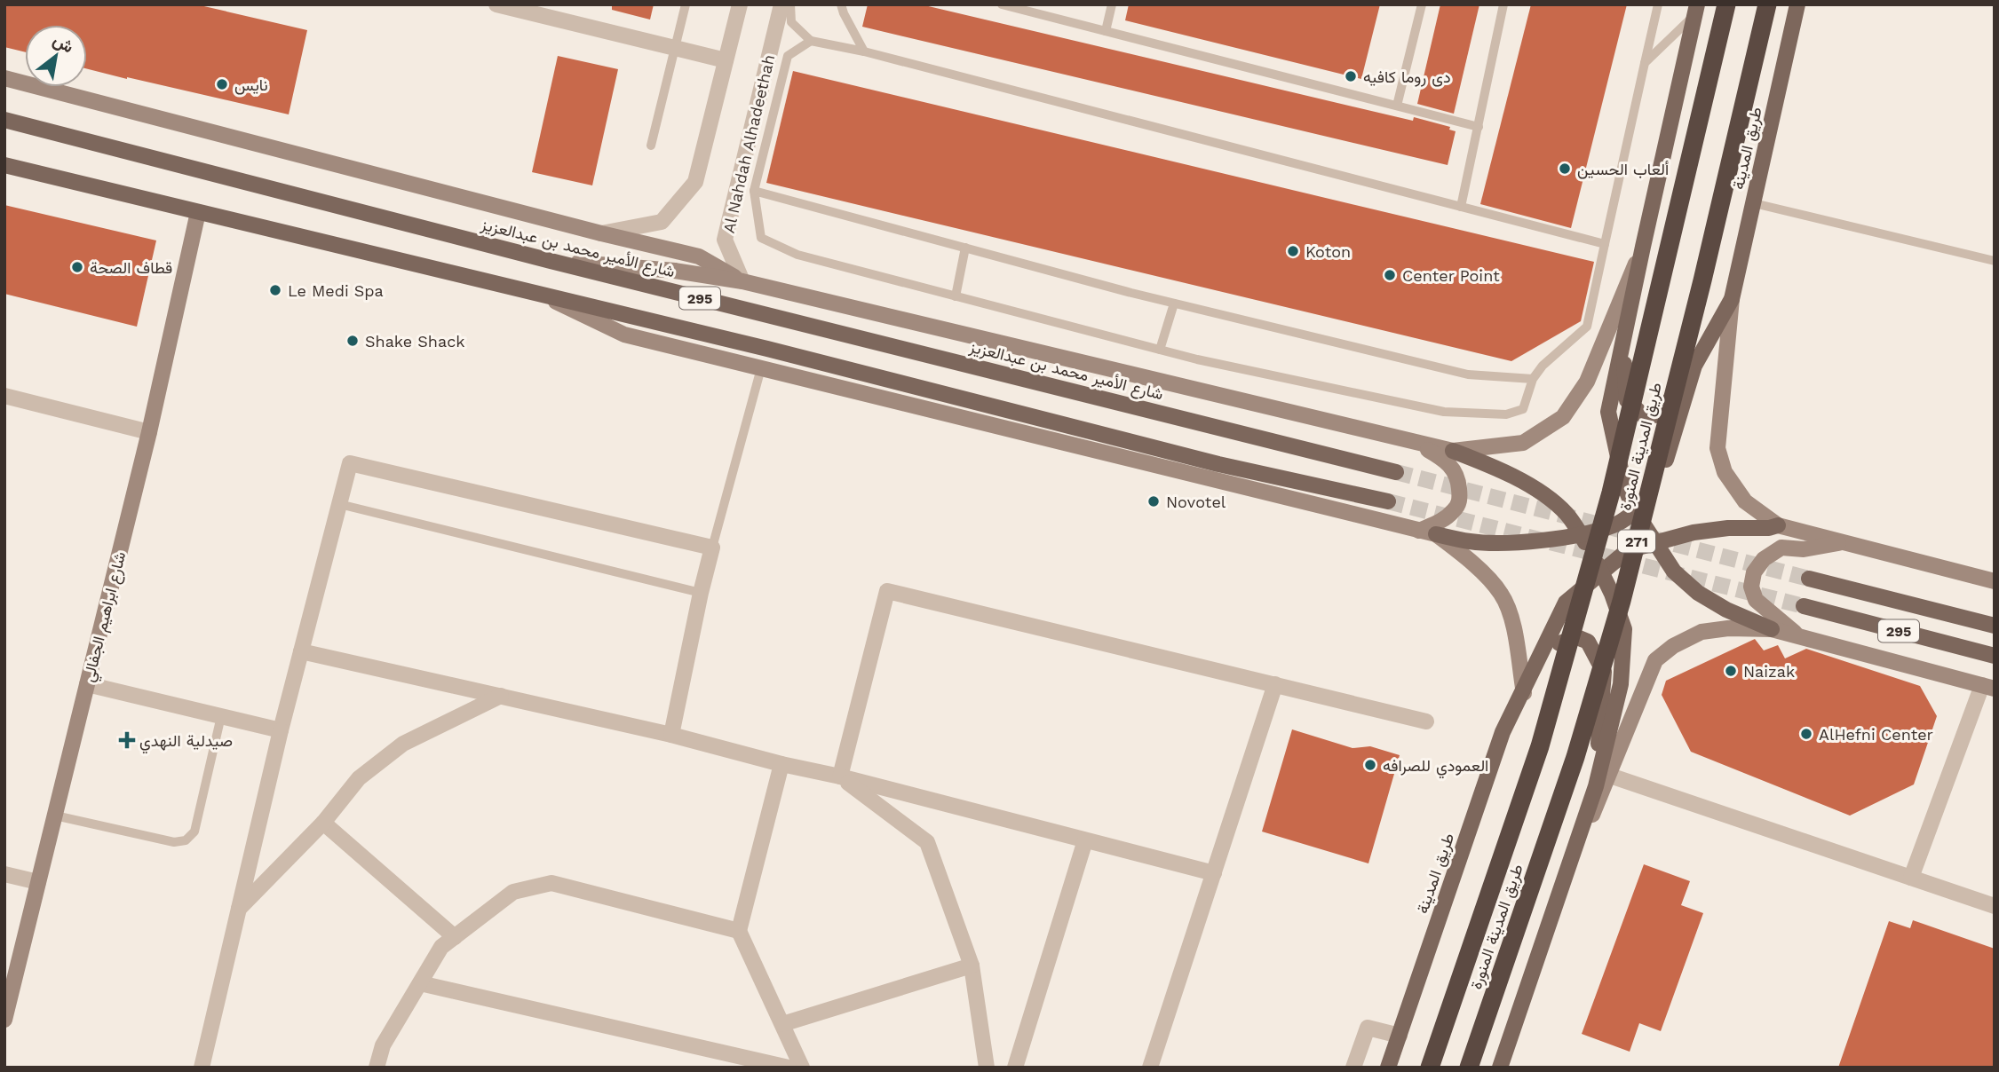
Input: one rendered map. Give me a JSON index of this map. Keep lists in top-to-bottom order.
{
  "streets": {
    "highway": ["طريق المدينة المنورة", "271"],
    "main road": [
      "طريق المدينة",
      "شارع الأمير محمد بن عبدالعزيز",
      "295",
      "شارع ابراهيم الجفالي"
    ],
    "street": ["Al Nahdah Alhadeethah"]
  },
  "crossings": [
    ["295", "شارع ابراهيم الجفالي"]
  ],
  "places": {
    "other": [
      "دى روما كافيه",
      "نايس",
      "ألعاب الحسين",
      "Koton",
      "قطاف الصحة",
      "Center Point",
      "Le Medi Spa",
      "Shake Shack",
      "Novotel",
      "Naizak",
      "AlHefni Center",
      "العمودي للصرافه"
    ],
    "health": ["صيدلية النهدي"]
  },
  "north": "top right"
}
